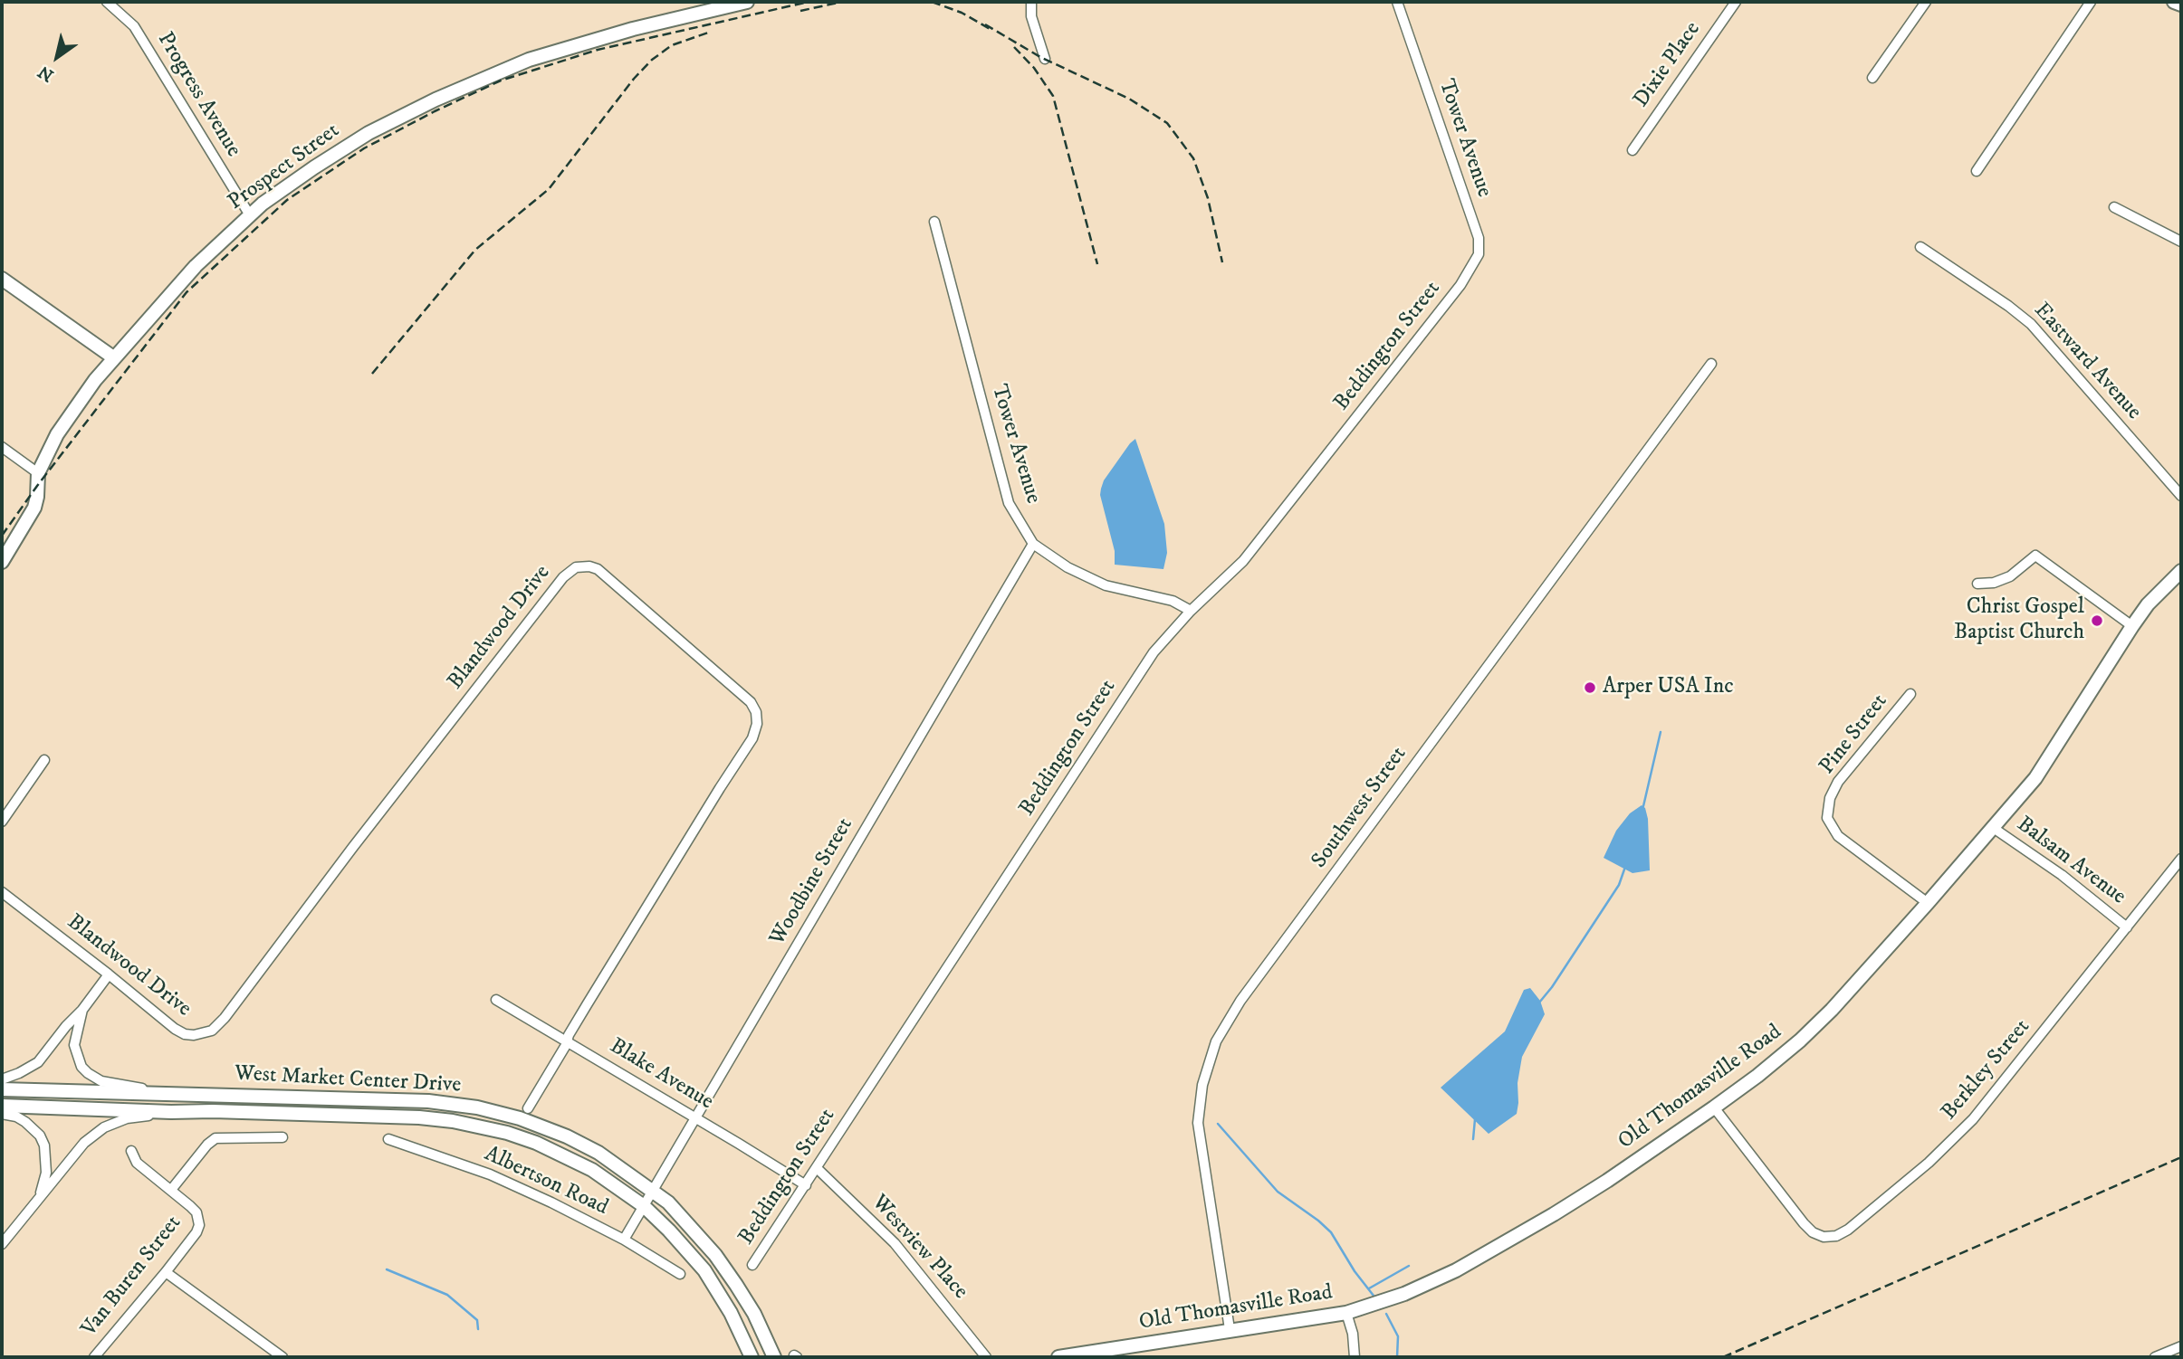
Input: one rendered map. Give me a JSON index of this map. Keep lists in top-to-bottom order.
{
  "streets": {
    "street": [
      "Dixie Place",
      "Progress Avenue",
      "Tower Avenue",
      "Prospect Street",
      "Beddington Street",
      "Eastward Avenue",
      "Blandwood Drive",
      "Pine Street",
      "Southwest Street",
      "Balsam Avenue",
      "Woodbine Street",
      "Berkley Street",
      "Blake Avenue",
      "West Market Center Drive",
      "Old Thomasville Road",
      "Albertson Road",
      "Westview Place",
      "Van Buren Street"
    ]
  },
  "crossings": [
    ["Progress Avenue", "Prospect Street"],
    ["Tower Avenue", "Beddington Street"],
    ["Tower Avenue", "Woodbine Street"],
    ["Beddington Street", "Blake Avenue"],
    ["Beddington Street", "Westview Place"],
    ["Blandwood Drive", "Blake Avenue"],
    ["Pine Street", "Old Thomasville Road"],
    ["Southwest Street", "Old Thomasville Road"],
    ["Balsam Avenue", "Berkley Street"],
    ["Balsam Avenue", "Old Thomasville Road"],
    ["Woodbine Street", "Blake Avenue"],
    ["Woodbine Street", "West Market Center Drive"],
    ["Woodbine Street", "Albertson Road"],
    ["Berkley Street", "Old Thomasville Road"]
  ],
  "places": ["Christ Gospel Baptist Church", "Arper USA Inc"],
  "north": "bottom left"
}
